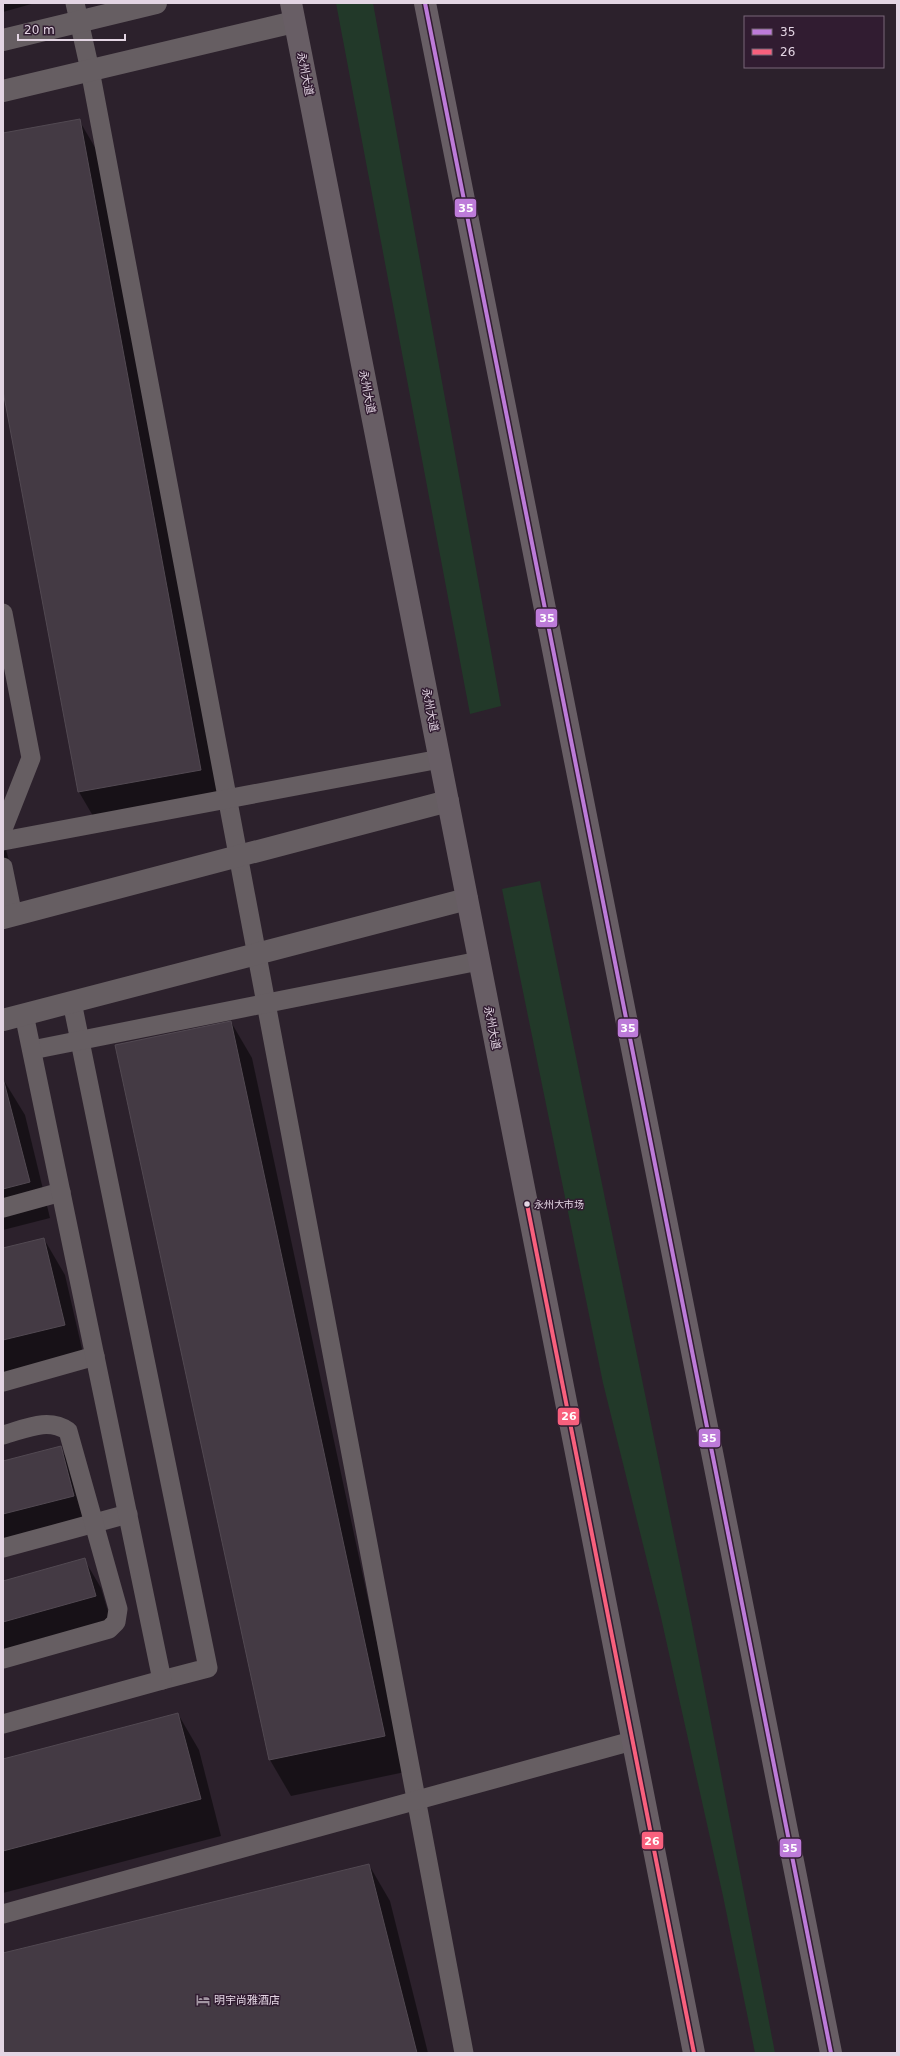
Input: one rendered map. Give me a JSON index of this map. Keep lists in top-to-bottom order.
{
  "streets": {
    "main road": ["永州大道"]
  },
  "places": {
    "other": ["永州大市场"],
    "hotel": ["明宇尚雅酒店"]
  },
  "lines": ["transit line 35", "transit line 26"],
  "legend": ["35", "26"],
  "scale_bar": "20 m"
}
